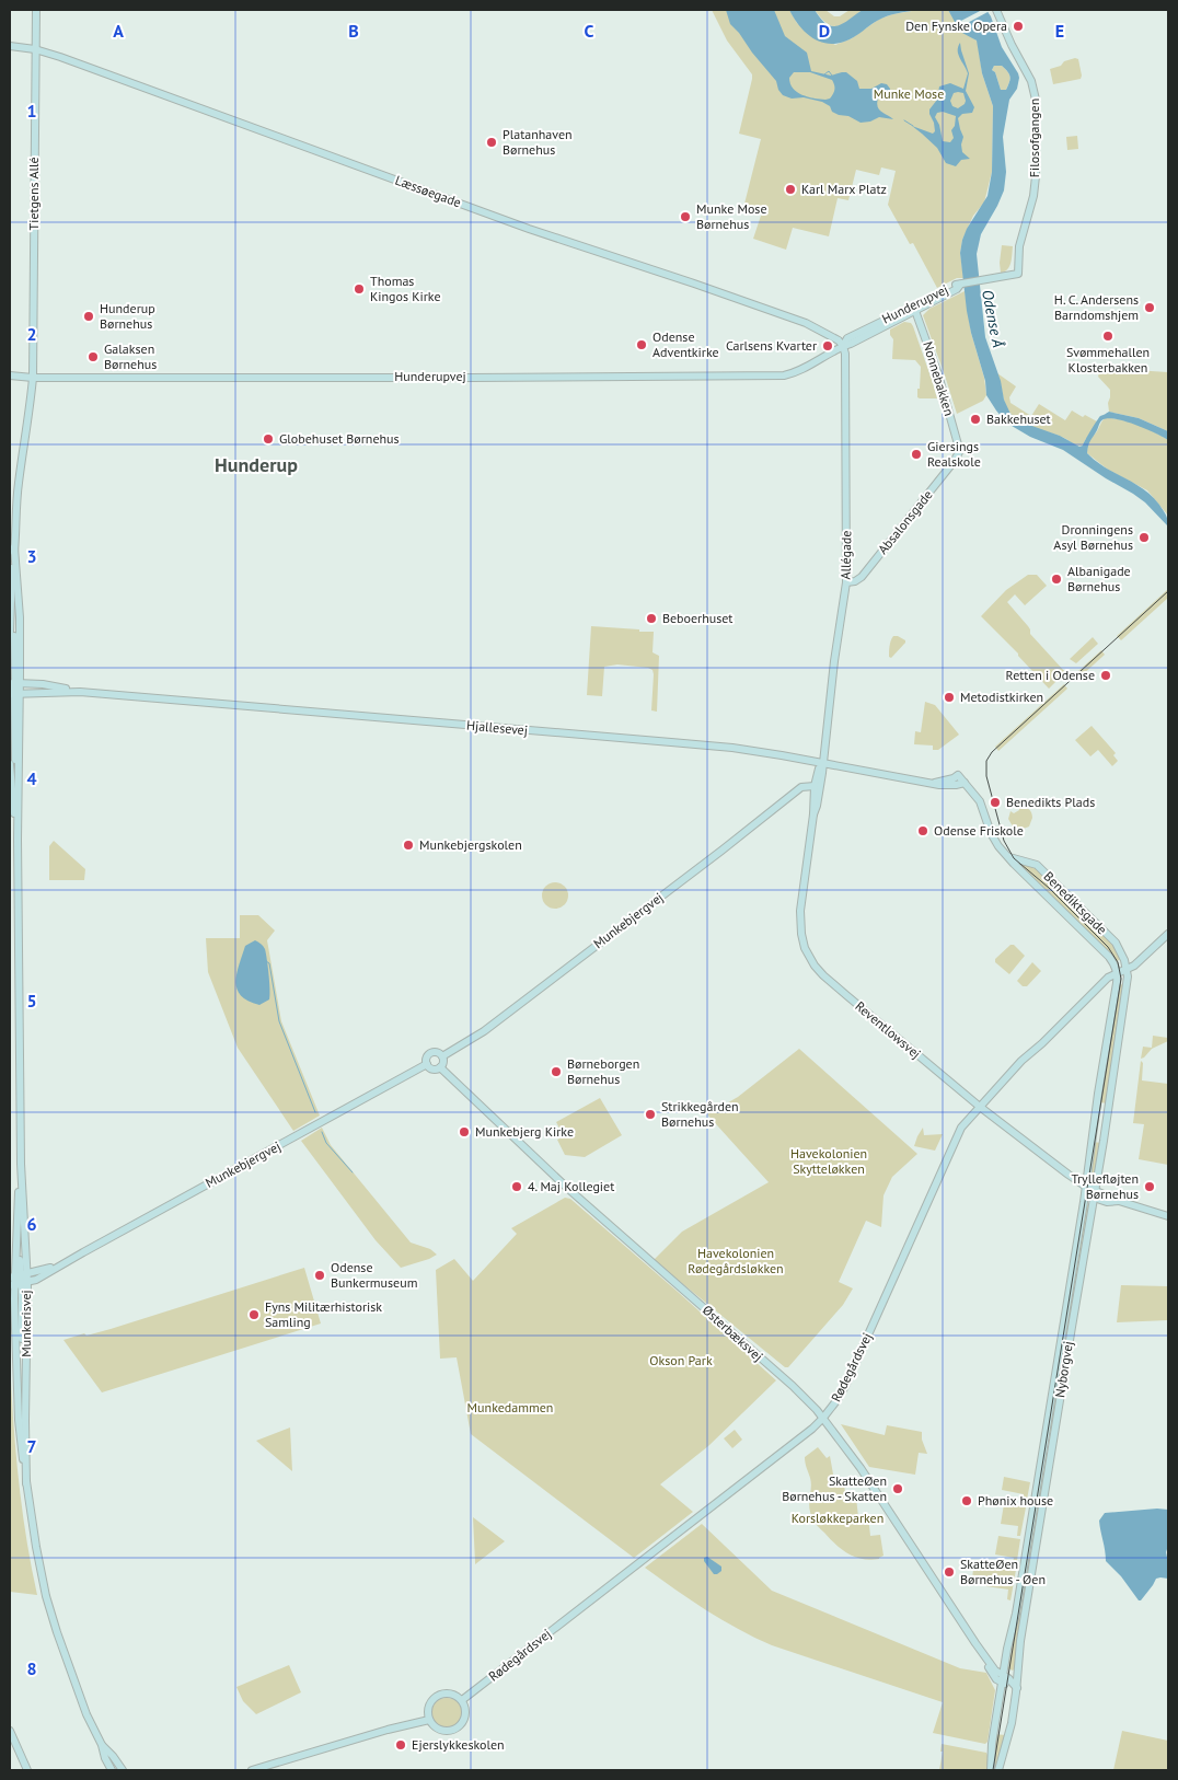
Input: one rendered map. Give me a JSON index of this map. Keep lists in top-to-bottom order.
{
  "streets": {
    "street": [
      "Filosofgangen",
      "Læssøegade",
      "Tietgens Allé",
      "Hunderupvej",
      "Nonnebakken",
      "Absalonsgade",
      "Allégade",
      "Hjallesevej",
      "Benediktsgade",
      "Munkebjergvej",
      "Reventlowsvej",
      "Munkerisvej",
      "Østerbæksvej",
      "Rødegårdsvej",
      "Nyborgvej"
    ]
  },
  "crossings": [
    ["Filosofgangen", "Hunderupvej"],
    ["Læssøegade", "Tietgens Allé"],
    ["Læssøegade", "Hunderupvej"],
    ["Læssøegade", "Allégade"],
    ["Tietgens Allé", "Hunderupvej"],
    ["Hunderupvej", "Nonnebakken"],
    ["Hunderupvej", "Allégade"],
    ["Nonnebakken", "Absalonsgade"],
    ["Absalonsgade", "Allégade"],
    ["Allégade", "Hjallesevej"],
    ["Allégade", "Reventlowsvej"],
    ["Hjallesevej", "Benediktsgade"],
    ["Hjallesevej", "Reventlowsvej"],
    ["Hjallesevej", "Munkerisvej"],
    ["Benediktsgade", "Rødegårdsvej"],
    ["Benediktsgade", "Nyborgvej"],
    ["Munkebjergvej", "Reventlowsvej"],
    ["Munkebjergvej", "Munkerisvej"],
    ["Munkebjergvej", "Østerbæksvej"],
    ["Reventlowsvej", "Rødegårdsvej"],
    ["Reventlowsvej", "Nyborgvej"],
    ["Østerbæksvej", "Rødegårdsvej"],
    ["Østerbæksvej", "Nyborgvej"],
    ["Rødegårdsvej", "Nyborgvej"]
  ],
  "districts": ["Hunderup"],
  "water": ["Odense Å"],
  "parks": [
    "Munke Mose",
    "Havekolonien Skytteløkken",
    "Havekolonien Rødegårdsløkken",
    "Okson Park",
    "Munkedammen",
    "Korsløkkeparken"
  ],
  "places": [
    "Den Fynske Opera",
    "Platanhaven Børnehus",
    "Karl Marx Platz",
    "Munke Mose Børnehus",
    "Thomas Kingos Kirke",
    "H. C. Andersens Barndomshjem",
    "Hunderup Børnehus",
    "Svømmehallen Klosterbakken",
    "Odense Adventkirke",
    "Carlsens Kvarter",
    "Galaksen Børnehus",
    "Bakkehuset",
    "Globehuset Børnehus",
    "Giersings Realskole",
    "Dronningens Asyl Børnehus",
    "Albanigade Børnehus",
    "Beboerhuset",
    "Retten i Odense",
    "Metodistkirken",
    "Benedikts Plads",
    "Odense Friskole",
    "Munkebjergskolen",
    "Børneborgen Børnehus",
    "Strikkegården Børnehus",
    "Munkebjerg Kirke",
    "4. Maj Kollegiet",
    "Tryllefløjten Børnehus",
    "Odense Bunkermuseum",
    "Fyns Militærhistorisk Samling",
    "SkatteØen Børnehus - Skatten",
    "Phønix house",
    "SkatteØen Børnehus - Øen",
    "Ejerslykkeskolen"
  ],
  "grid": {
    "columns": [
      "A",
      "B",
      "C",
      "D",
      "E"
    ],
    "rows": [
      "1",
      "2",
      "3",
      "4",
      "5",
      "6",
      "7",
      "8"
    ]
  }
}
